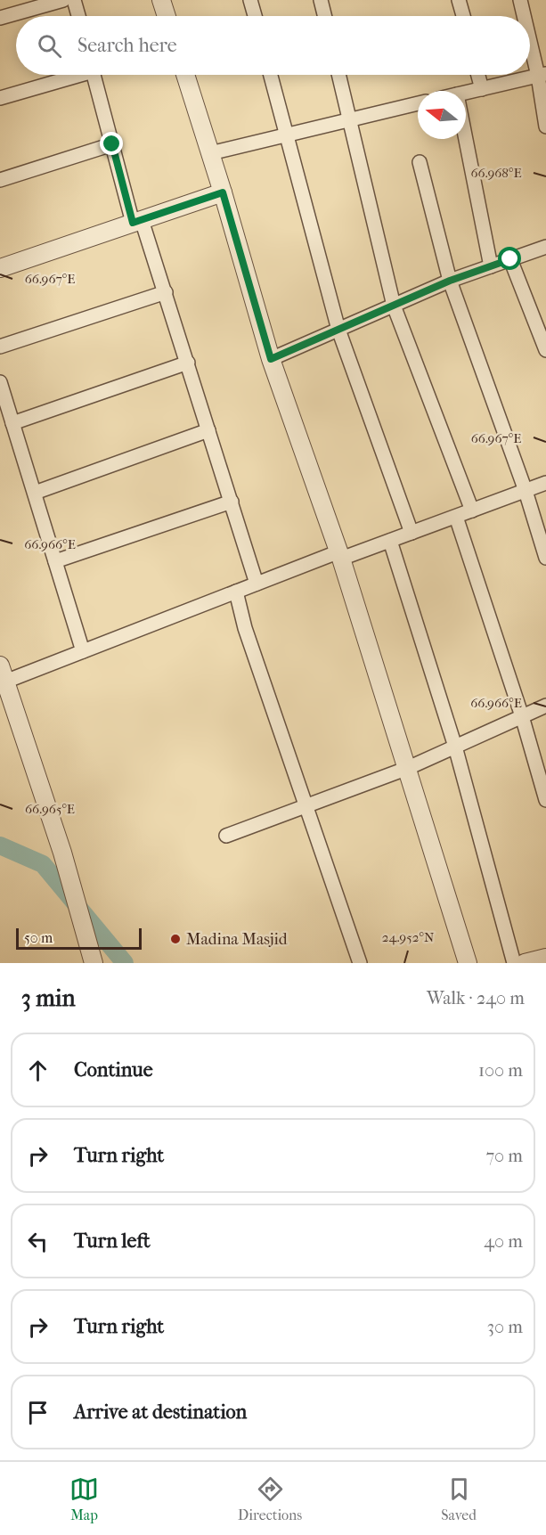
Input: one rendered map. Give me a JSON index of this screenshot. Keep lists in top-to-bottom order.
{
  "places": ["Madina Masjid"],
  "scale_bar": "50 m",
  "north": "left",
  "page": {
    "search": "Search here",
    "scale": "50 m",
    "heading": ["3 min", "Walk · 240 m"],
    "list": [
      ["Continue", "100 m"],
      ["Turn right", "70 m"],
      ["Turn left", "40 m"],
      ["Turn right", "30 m"],
      "Arrive at destination"
    ],
    "nav": ["Map", "Directions", "Saved"]
  },
  "coordinates": [
    "66.968°E",
    "66.967°E",
    "66.966°E",
    "66.965°E",
    "24.952°N"
  ]
}
